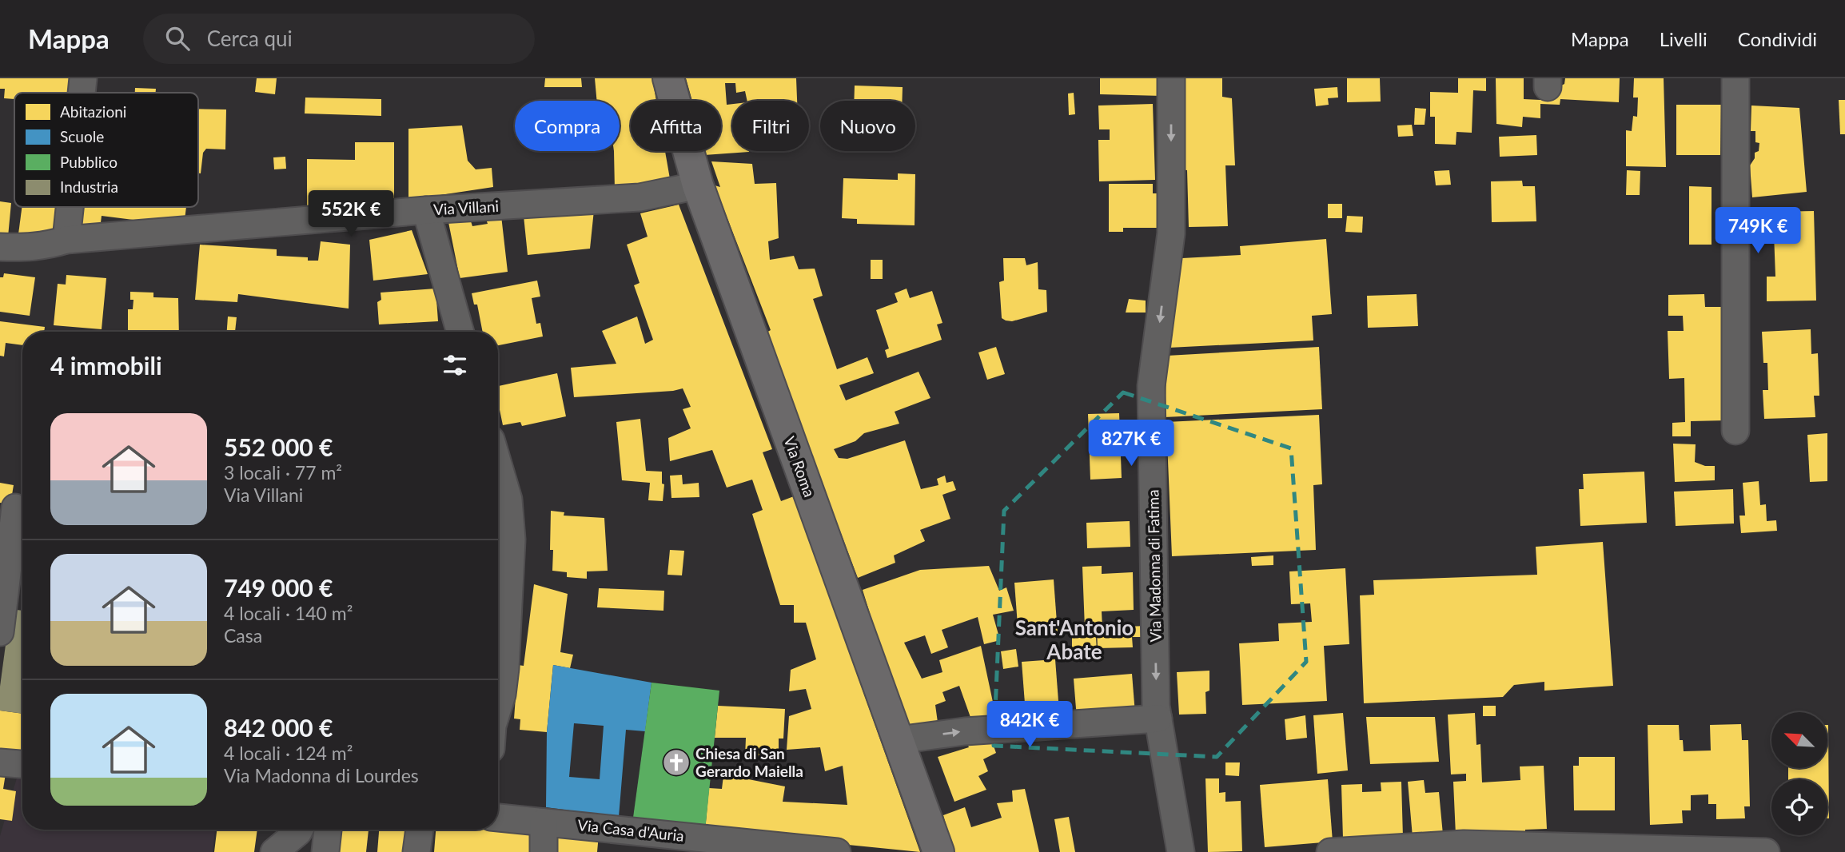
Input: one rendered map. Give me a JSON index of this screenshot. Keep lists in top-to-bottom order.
{
  "streets": {
    "main road": ["Via Roma"],
    "street": ["Via Villani", "Via Madonna di Fatima", "Via Casa d'Auria"]
  },
  "crossings": [
    ["Via Villani", "Via Roma"]
  ],
  "one_way": ["Via Madonna di Fatima"],
  "districts": ["Sant'Antonio Abate"],
  "places": {
    "church": ["Chiesa di San Gerardo Maiella"]
  },
  "legend": [
    "Abitazioni",
    "Scuole",
    "Pubblico",
    "Industria"
  ],
  "north": "top left",
  "page": {
    "header": "Mappa",
    "search": "Cerca qui",
    "nav": ["Mappa", "Livelli", "Condividi"],
    "chip": [
      "Compra",
      "Affitta",
      "Filtri",
      "Nuovo"
    ],
    "price": [
      "552K €",
      "749K €",
      "827K €",
      "842K €"
    ],
    "heading": "4 immobili",
    "list": [
      {
        "name": "552 000 €",
        "note": "3 locali · 77 m² · Via Villani"
      },
      {
        "name": "749 000 €",
        "note": "4 locali · 140 m² · Casa"
      },
      {
        "name": "842 000 €",
        "note": "4 locali · 124 m² · Via Madonna di Lourdes"
      }
    ]
  }
}
